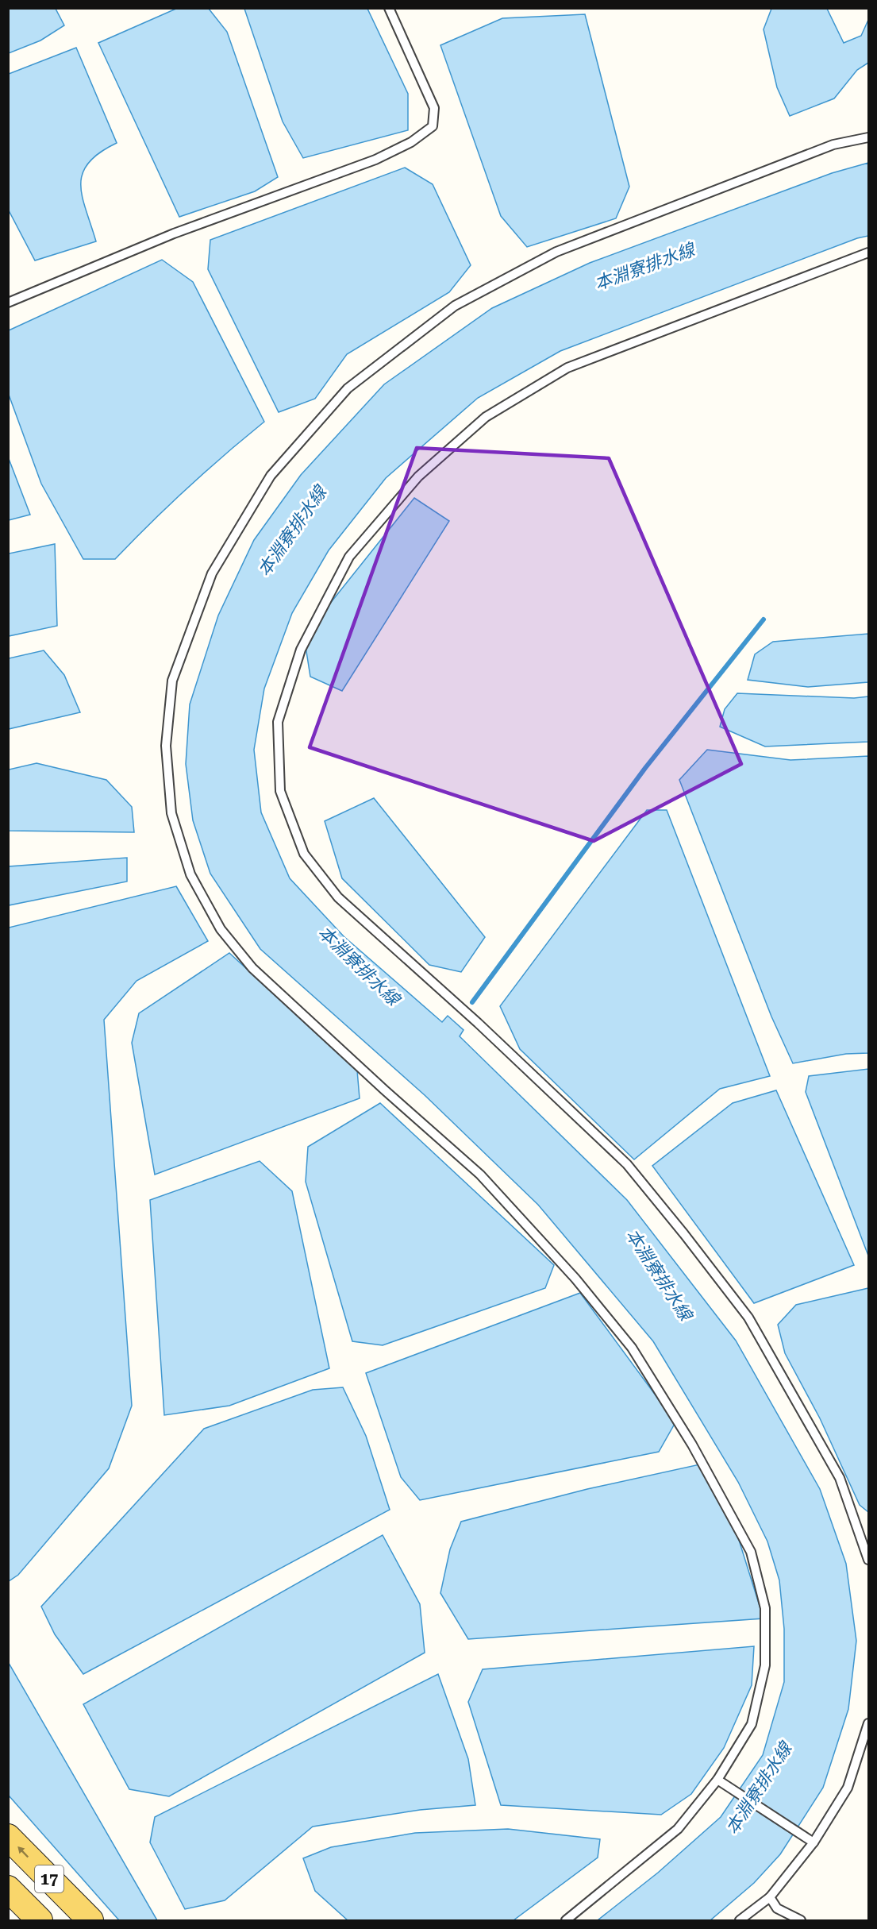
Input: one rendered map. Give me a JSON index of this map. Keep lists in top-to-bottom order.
{
  "streets": {
    "main road": ["17"]
  },
  "water": ["本淵寮排水線"]
}
